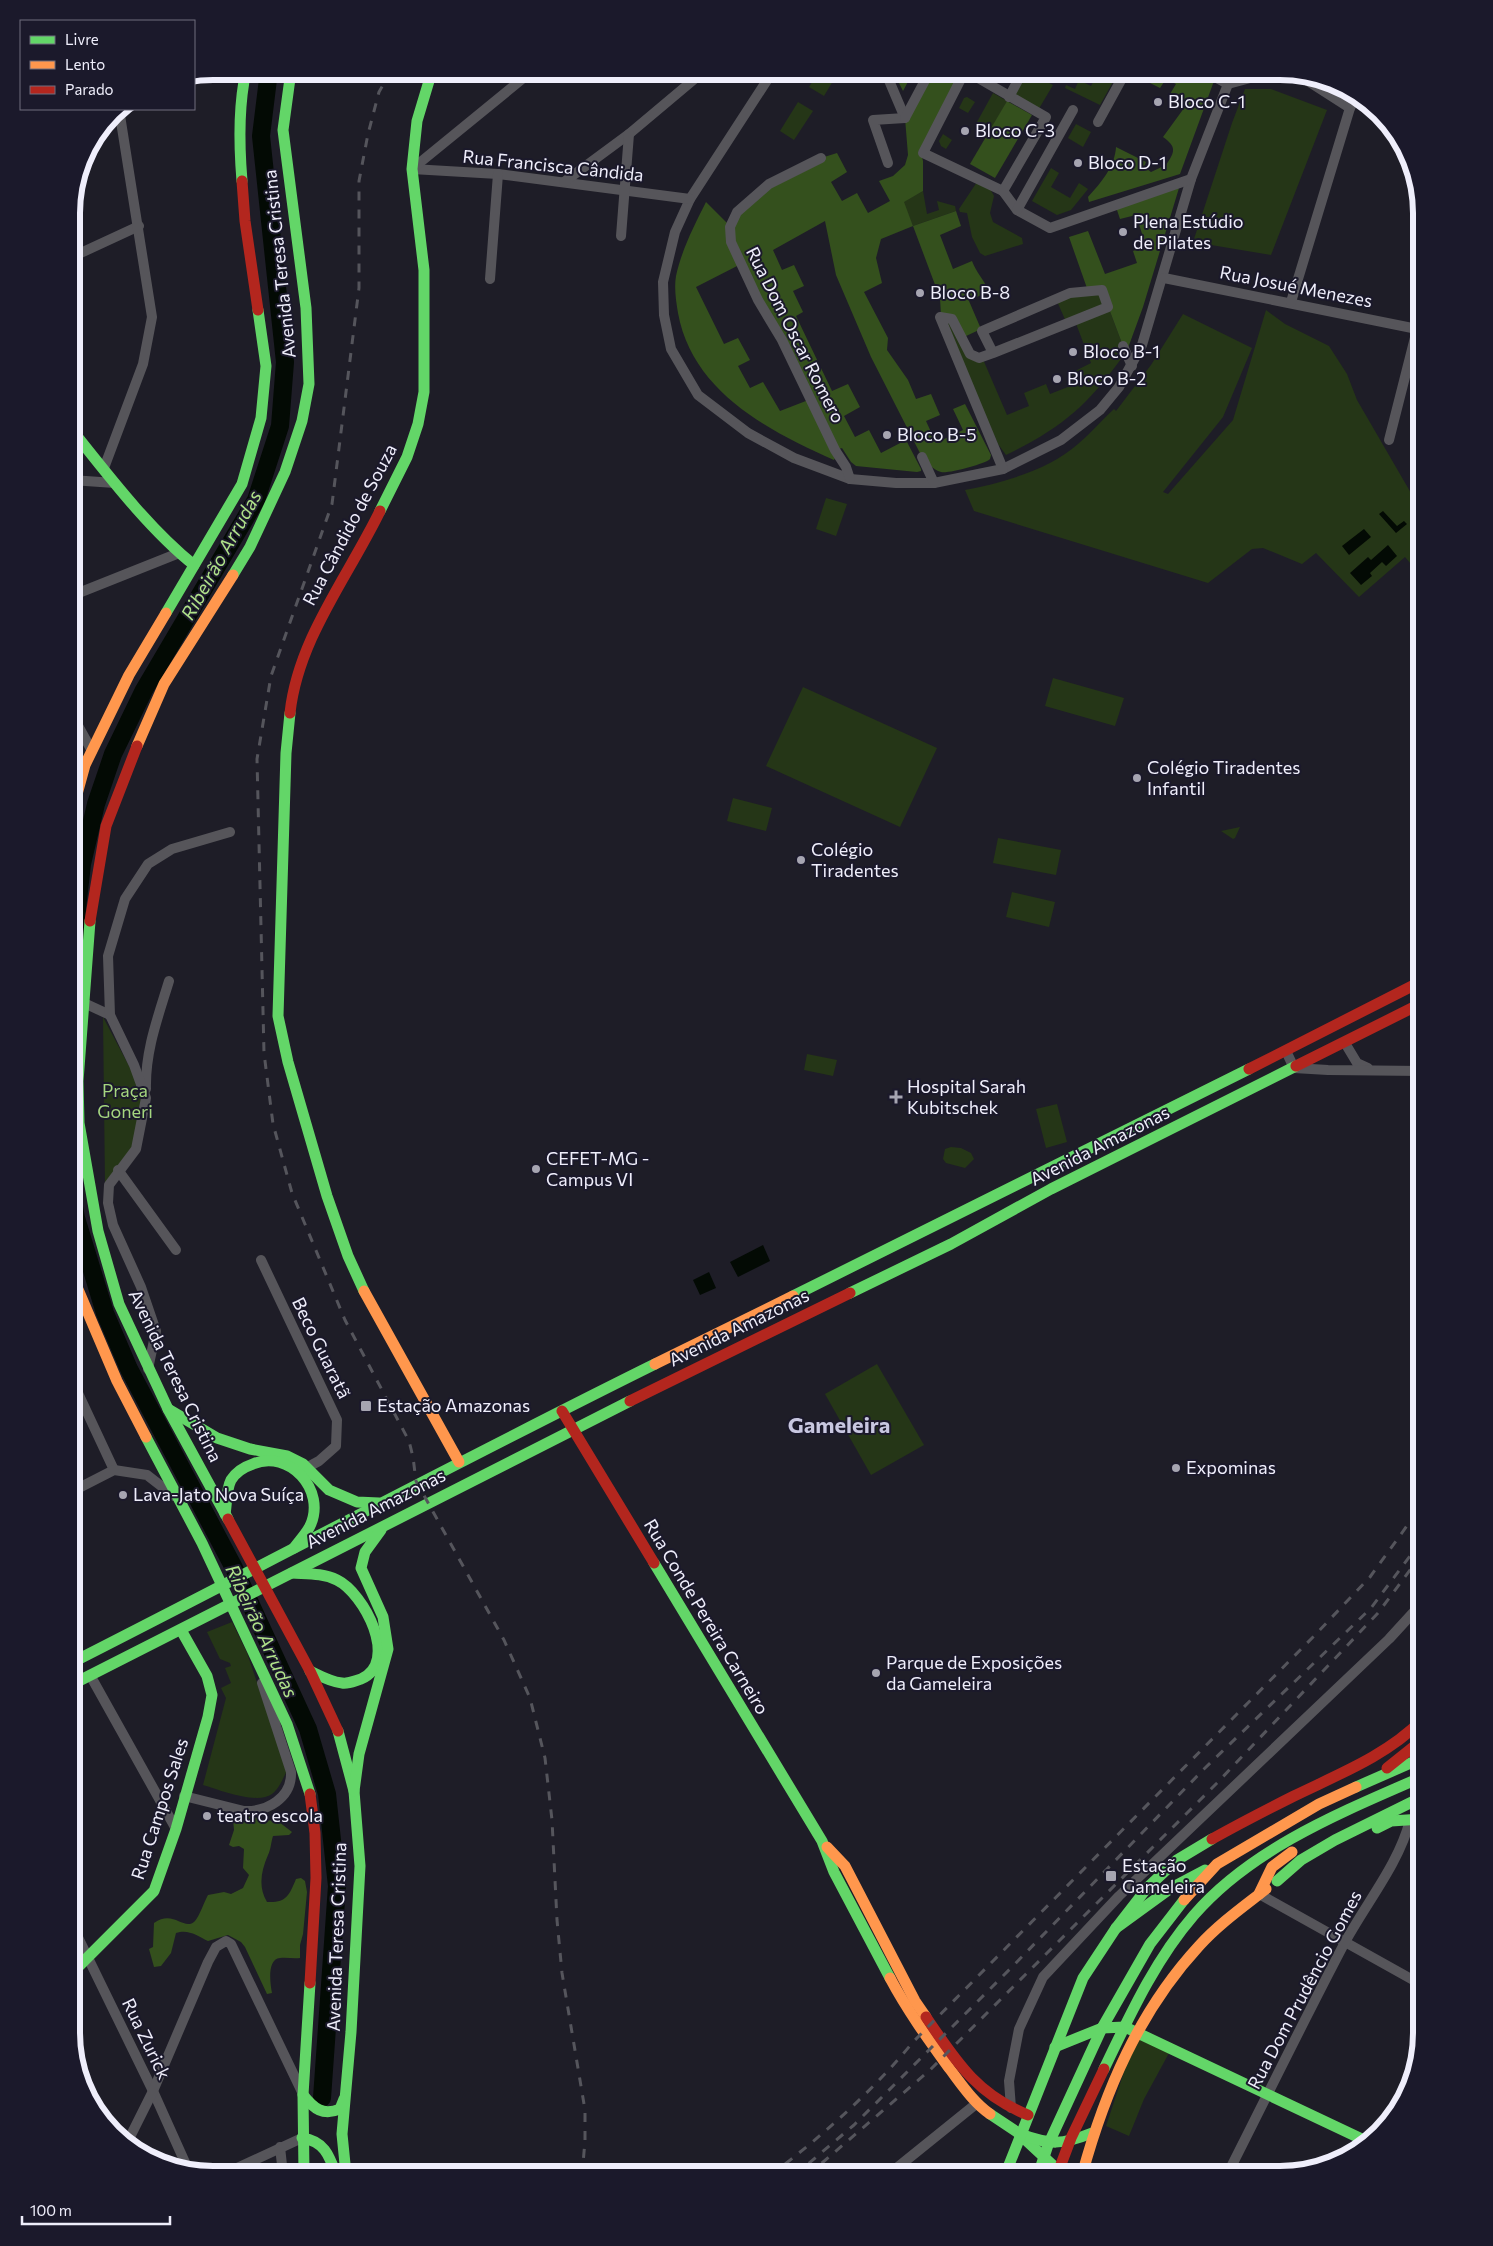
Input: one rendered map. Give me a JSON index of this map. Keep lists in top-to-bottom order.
{
  "streets": {
    "main road": [
      "Avenida Teresa Cristina",
      "Rua Cândido de Souza",
      "Avenida Amazonas",
      "Rua Conde Pereira Carneiro",
      "Rua Campos Sales"
    ],
    "street": [
      "Rua Francisca Cândida",
      "Rua Josué Menezes",
      "Rua Dom Oscar Romero",
      "Beco Guaratã",
      "Rua Dom Prudêncio Gomes",
      "Rua Zurick"
    ]
  },
  "crossings": [
    ["Rua Francisca Cândida", "Rua Cândido de Souza"],
    ["Rua Cândido de Souza", "Avenida Amazonas"],
    ["Avenida Amazonas", "Rua Conde Pereira Carneiro"],
    ["Avenida Amazonas", "Rua Campos Sales"],
    ["Rua Campos Sales", "Rua Zurick"]
  ],
  "districts": ["Gameleira"],
  "water": ["Ribeirão Arrudas"],
  "parks": ["Praça Goneri"],
  "places": {
    "other": [
      "Bloco C-1",
      "Bloco C-3",
      "Bloco D-1",
      "Plena Estúdio de Pilates",
      "Bloco B-8",
      "Bloco B-1",
      "Bloco B-2",
      "Bloco B-5",
      "Colégio Tiradentes Infantil",
      "Colégio Tiradentes",
      "CEFET-MG - Campus VI",
      "Expominas",
      "Lava-Jato Nova Suíça",
      "Parque de Exposições da Gameleira",
      "teatro escola"
    ],
    "health": ["Hospital Sarah Kubitschek"],
    "transit": ["Estação Amazonas", "Estação Gameleira"]
  },
  "legend": ["Livre", "Lento", "Parado"],
  "scale_bar": "100 m"
}
